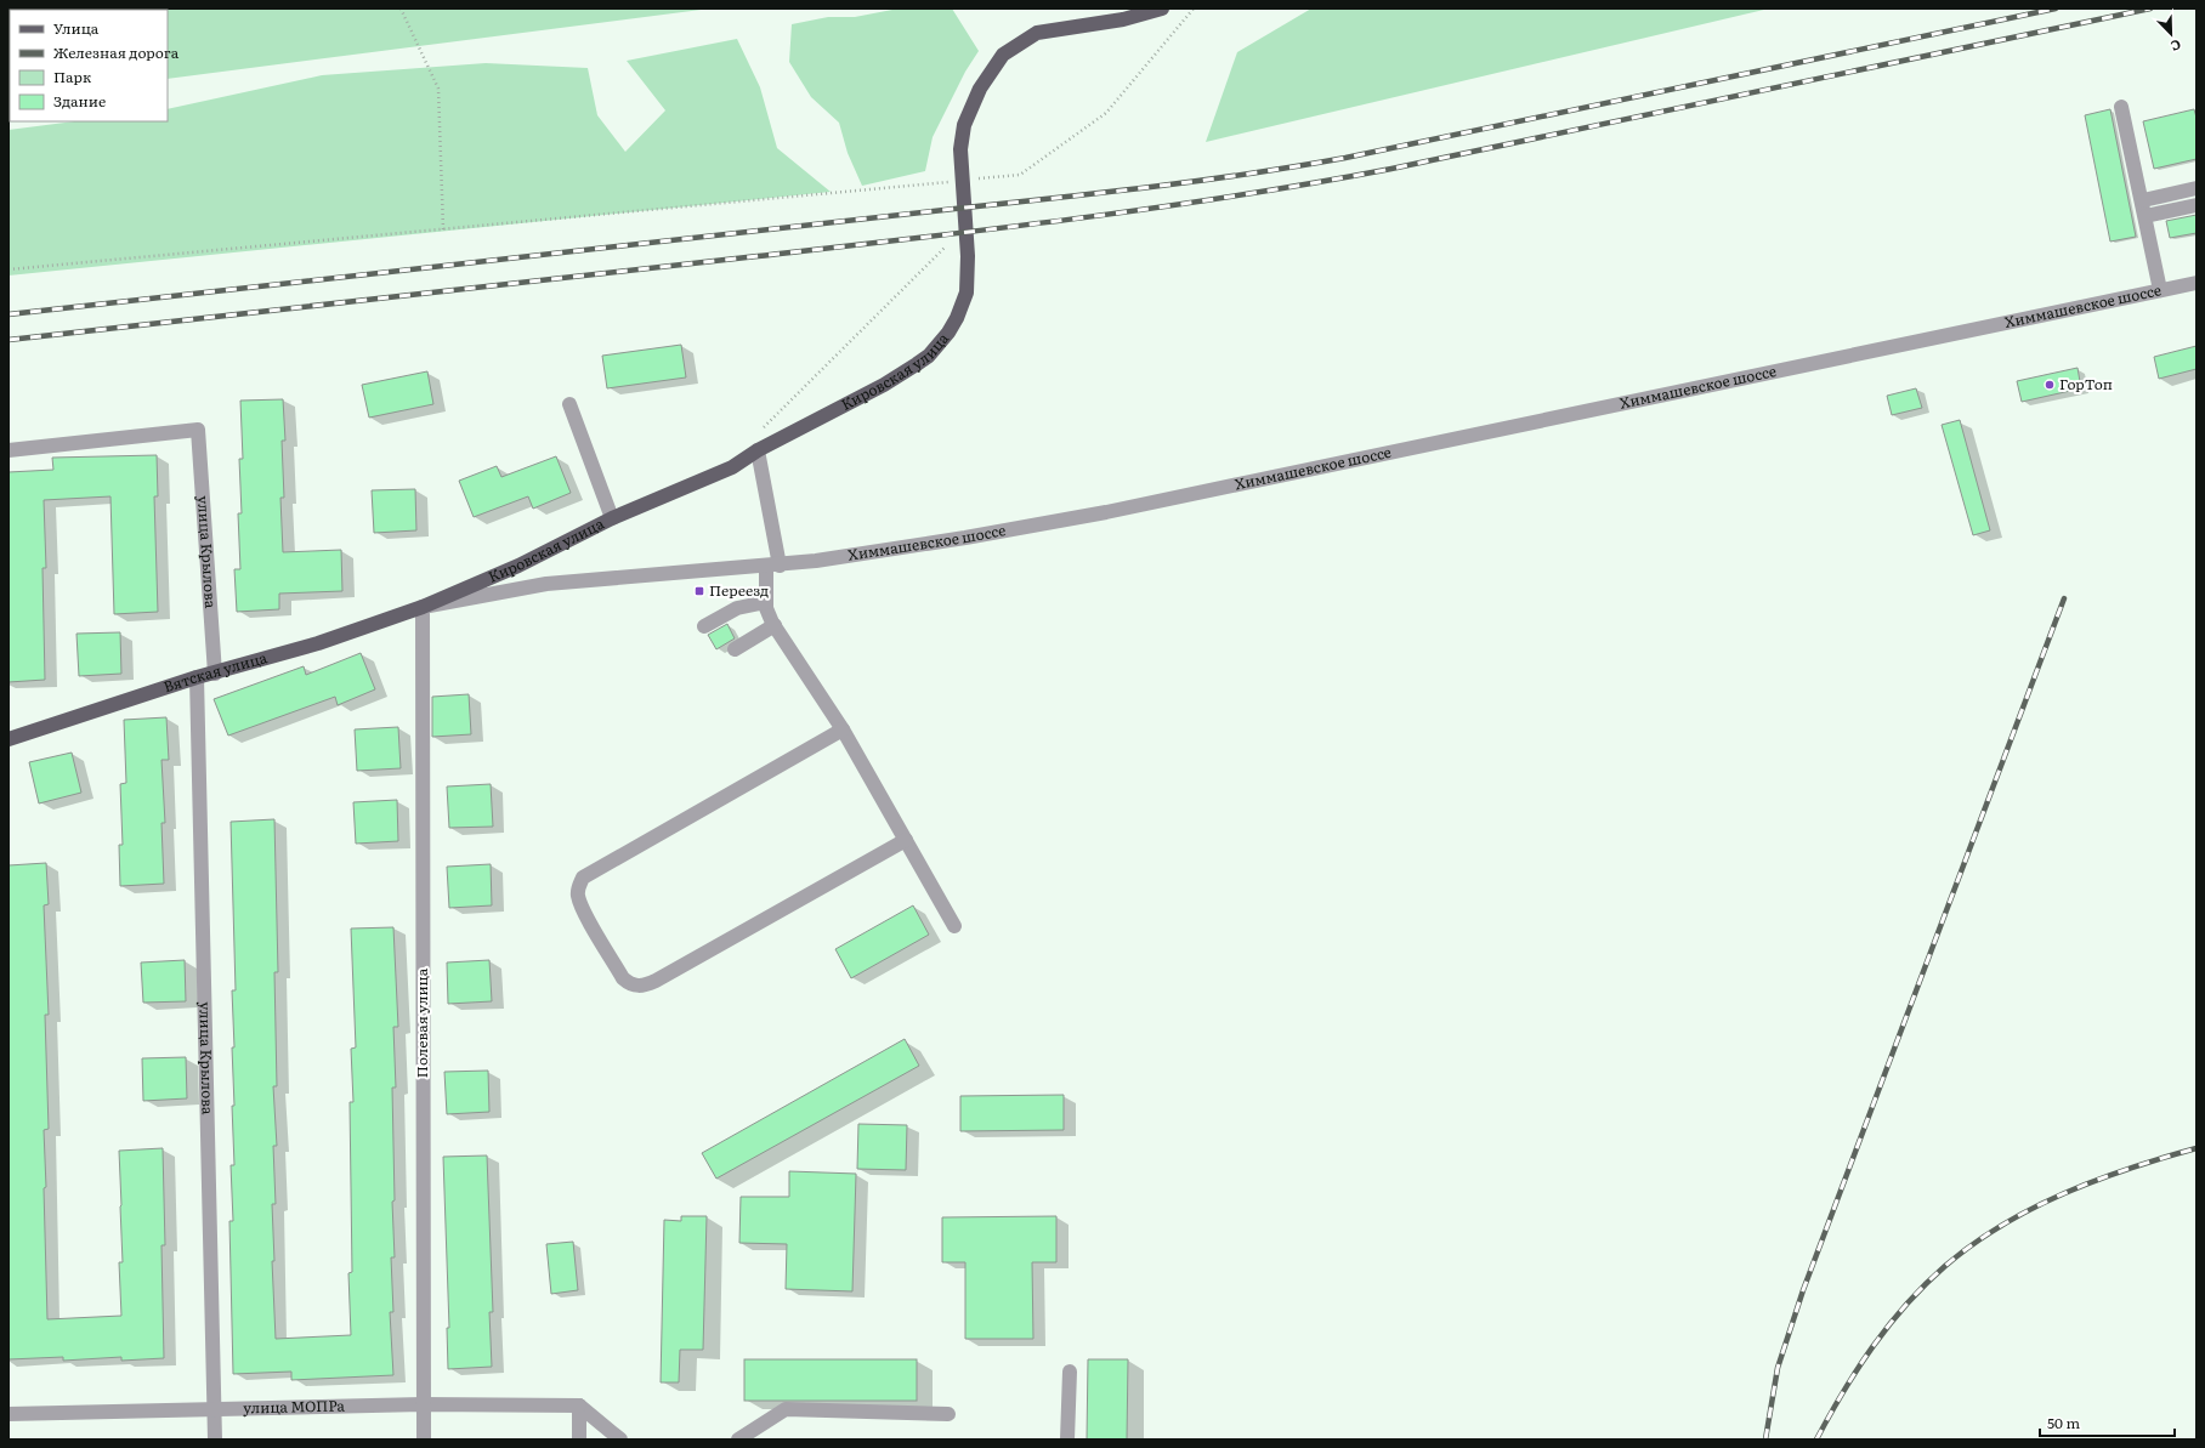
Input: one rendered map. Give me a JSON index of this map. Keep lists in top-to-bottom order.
{
  "streets": {
    "main road": ["Кировская улица", "Вятская улица"],
    "street": [
      "Химмашевское шоссе",
      "улица Крылова",
      "Полевая улица",
      "улица МОПРа"
    ]
  },
  "crossings": [
    ["Химмашевское шоссе", "Кировская улица"],
    ["Химмашевское шоссе", "Вятская улица"],
    ["Химмашевское шоссе", "Полевая улица"],
    ["Кировская улица", "Вятская улица"],
    ["Кировская улица", "Полевая улица"],
    ["улица Крылова", "Вятская улица"],
    ["улица Крылова", "улица МОПРа"],
    ["Вятская улица", "Полевая улица"],
    ["Полевая улица", "улица МОПРа"]
  ],
  "places": {
    "other": ["ГорТоп"],
    "transit": ["Переезд"]
  },
  "legend": [
    "Улица",
    "Железная дорога",
    "Парк",
    "Здание"
  ],
  "scale_bar": "50 m",
  "north": "bottom right"
}
